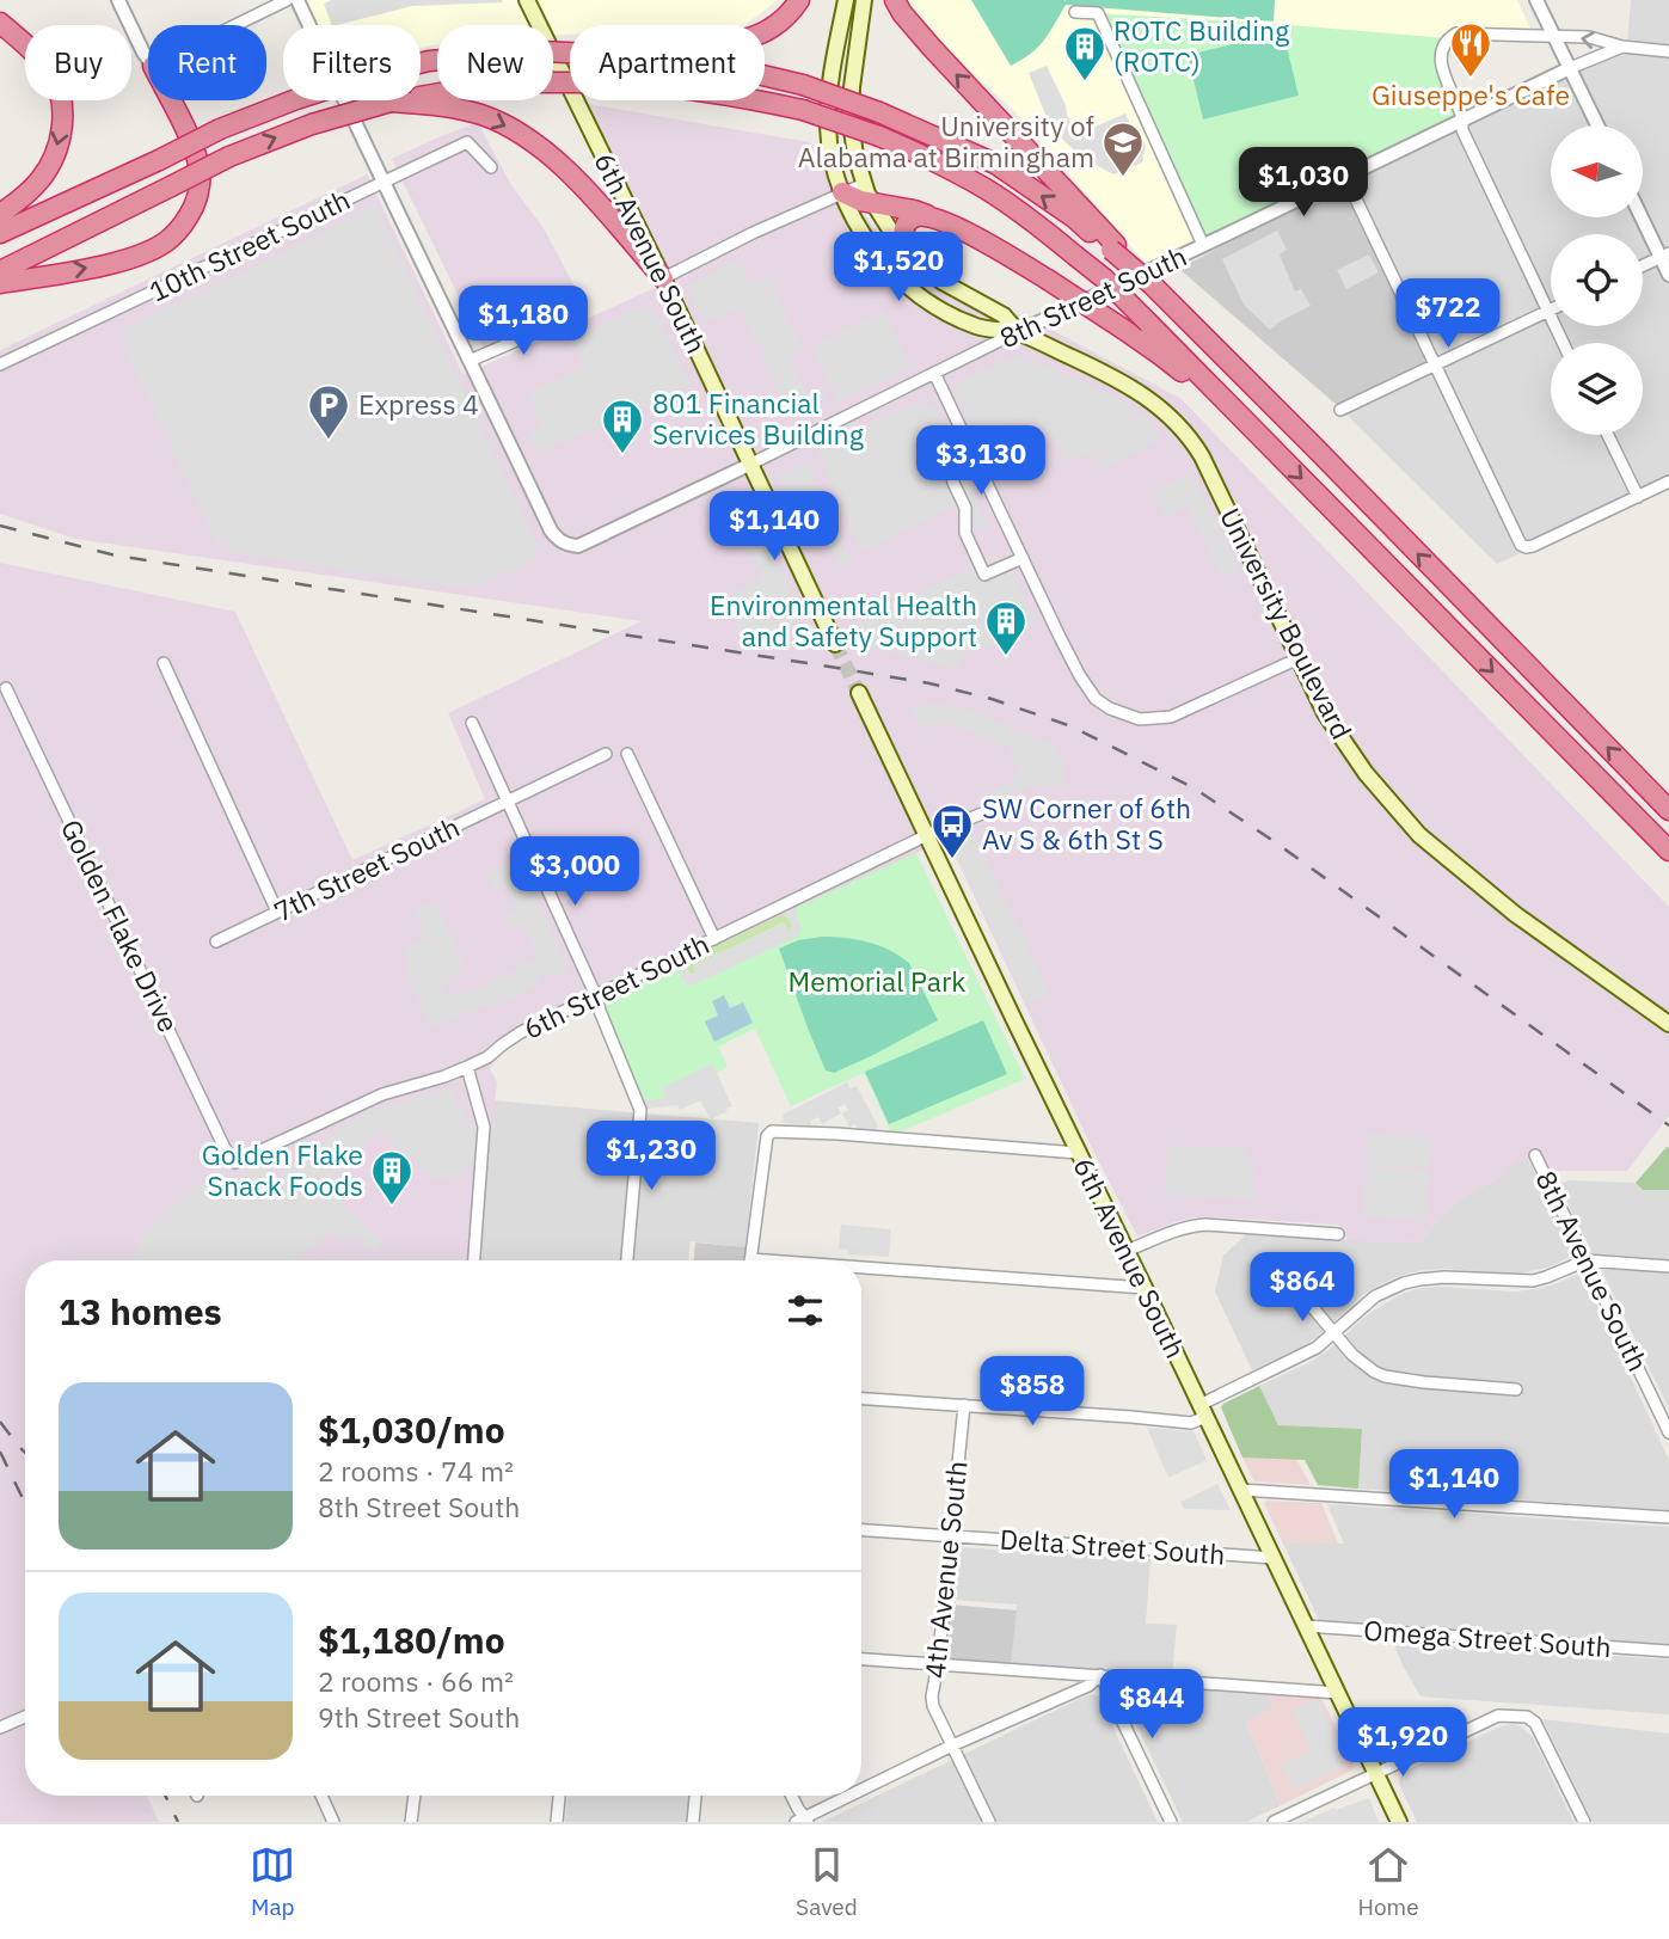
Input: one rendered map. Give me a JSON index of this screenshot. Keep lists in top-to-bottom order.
{
  "streets": {
    "main road": ["6th Avenue South", "University Boulevard"],
    "street": [
      "10th Street South",
      "8th Street South",
      "7th Street South",
      "Golden Flake Drive",
      "6th Street South",
      "8th Avenue South",
      "Delta Street South",
      "4th Avenue South",
      "Omega Street South"
    ]
  },
  "crossings": [
    ["6th Avenue South", "8th Street South"],
    ["6th Avenue South", "6th Street South"],
    ["6th Avenue South", "Delta Street South"],
    ["6th Avenue South", "Omega Street South"],
    ["8th Street South", "University Boulevard"],
    ["Golden Flake Drive", "6th Street South"],
    ["Delta Street South", "4th Avenue South"]
  ],
  "parks": ["Memorial Park"],
  "places": {
    "restaurant": ["Giuseppe's Cafe"],
    "building": [
      "ROTC Building (ROTC)",
      "801 Financial Services Building",
      "Environmental Health and Safety Support",
      "Golden Flake Snack Foods"
    ],
    "school or university": ["University of Alabama at Birmingham"],
    "parking": ["Express 4"],
    "bus stop": ["SW Corner of 6th Av S & 6th St S"]
  },
  "north": "left",
  "page": {
    "chip": [
      "Buy",
      "Rent",
      "Filters",
      "New",
      "Apartment"
    ],
    "price": [
      "$1,030",
      "$1,520",
      "$722",
      "$1,180",
      "$3,130",
      "$1,140",
      "$3,000",
      "$1,230",
      "$864",
      "$858",
      "$1,140",
      "$844",
      "$1,920"
    ],
    "heading": "13 homes",
    "list": [
      {
        "name": "$1,030/mo",
        "note": "2 rooms · 74 m² · 8th Street South"
      },
      {
        "name": "$1,180/mo",
        "note": "2 rooms · 66 m² · 9th Street South"
      }
    ],
    "tabs": ["Map", "Saved", "Home"]
  }
}
